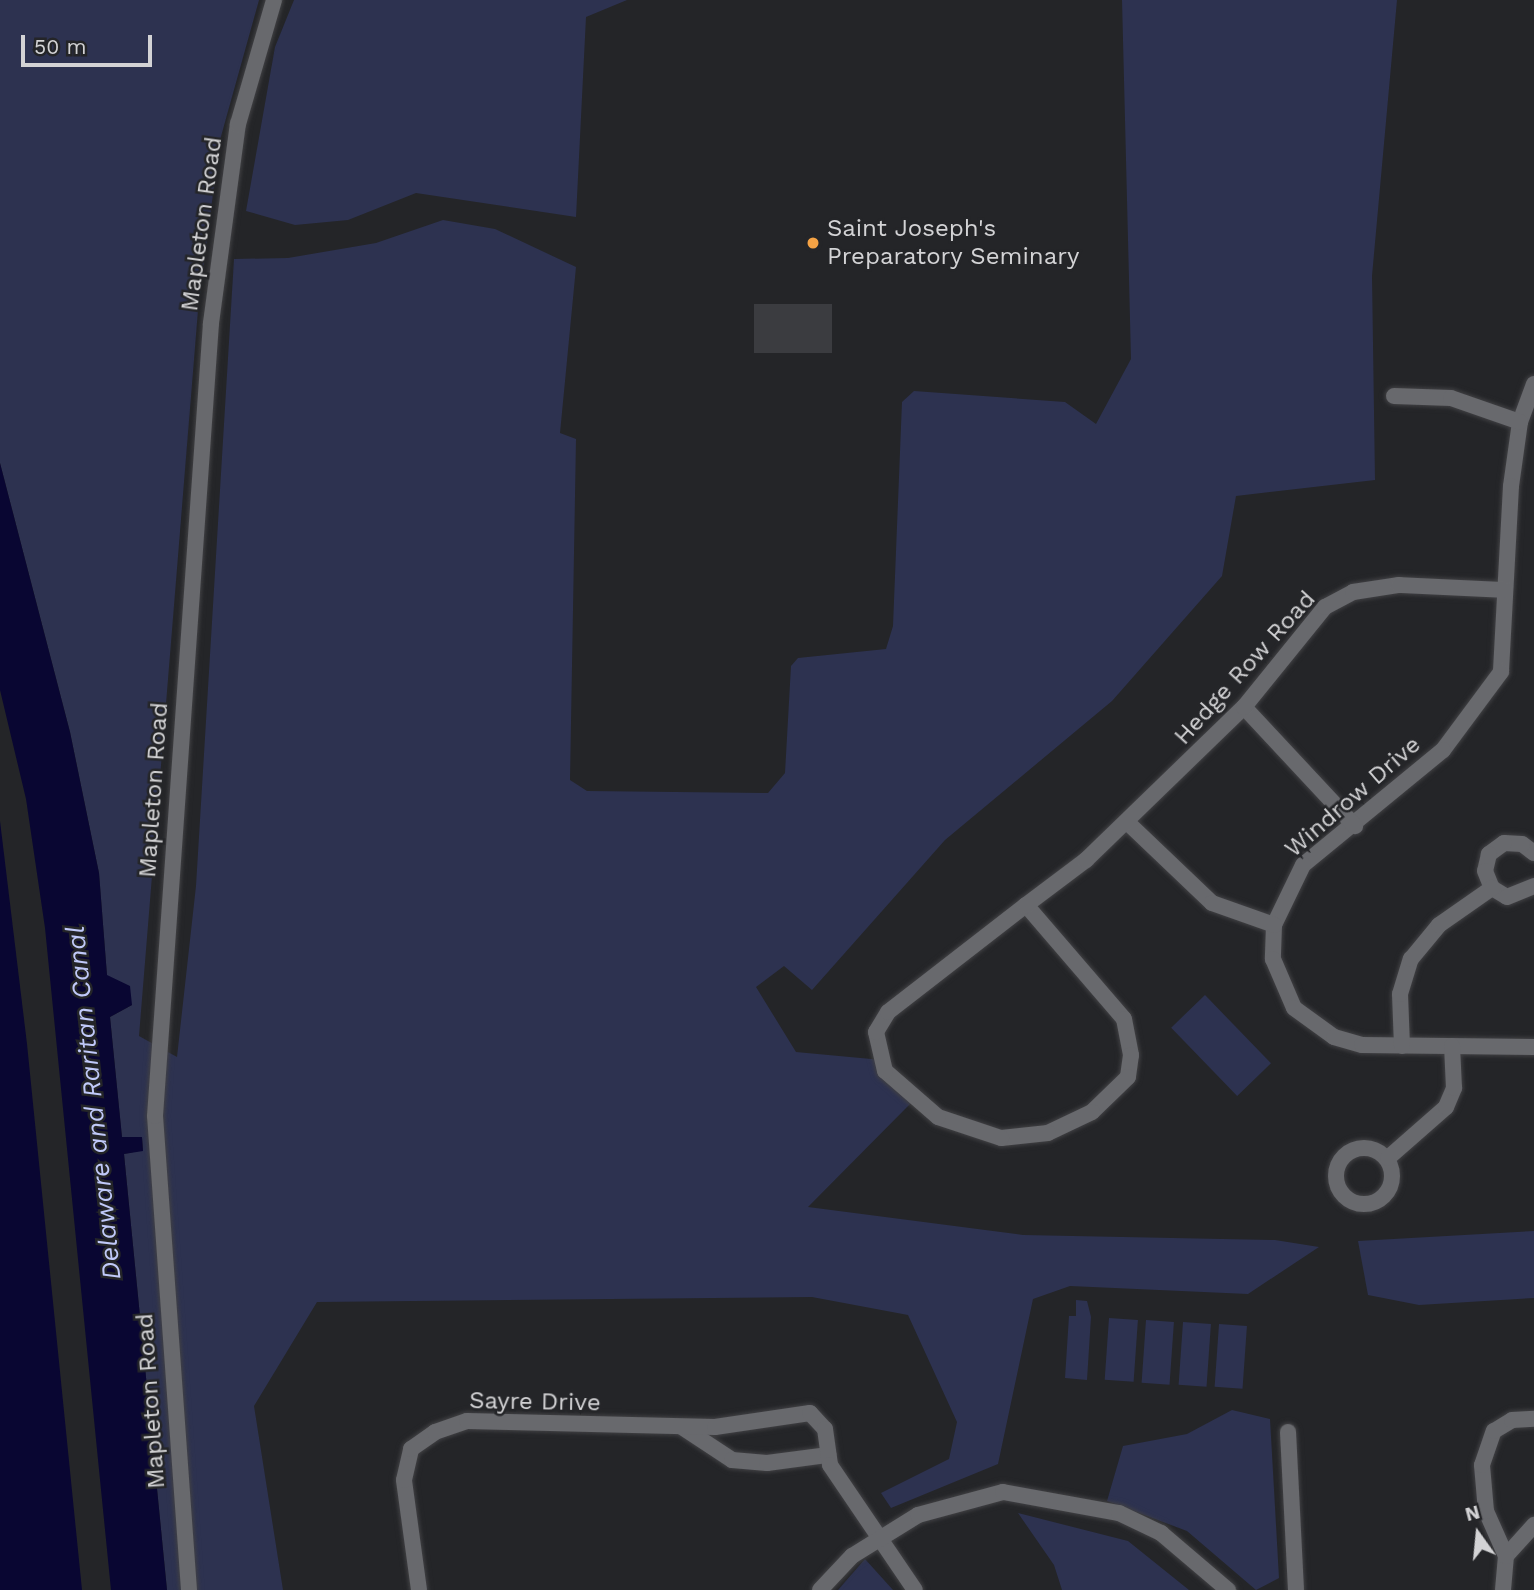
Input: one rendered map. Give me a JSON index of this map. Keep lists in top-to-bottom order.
{
  "streets": {
    "street": [
      "Mapleton Road",
      "Hedge Row Road",
      "Windrow Drive",
      "Sayre Drive"
    ]
  },
  "crossings": [
    ["Hedge Row Road", "Windrow Drive"]
  ],
  "water": ["Delaware and Raritan Canal"],
  "places": ["Saint Joseph's Preparatory Seminary"],
  "scale_bar": "50 m",
  "north": "top"
}
